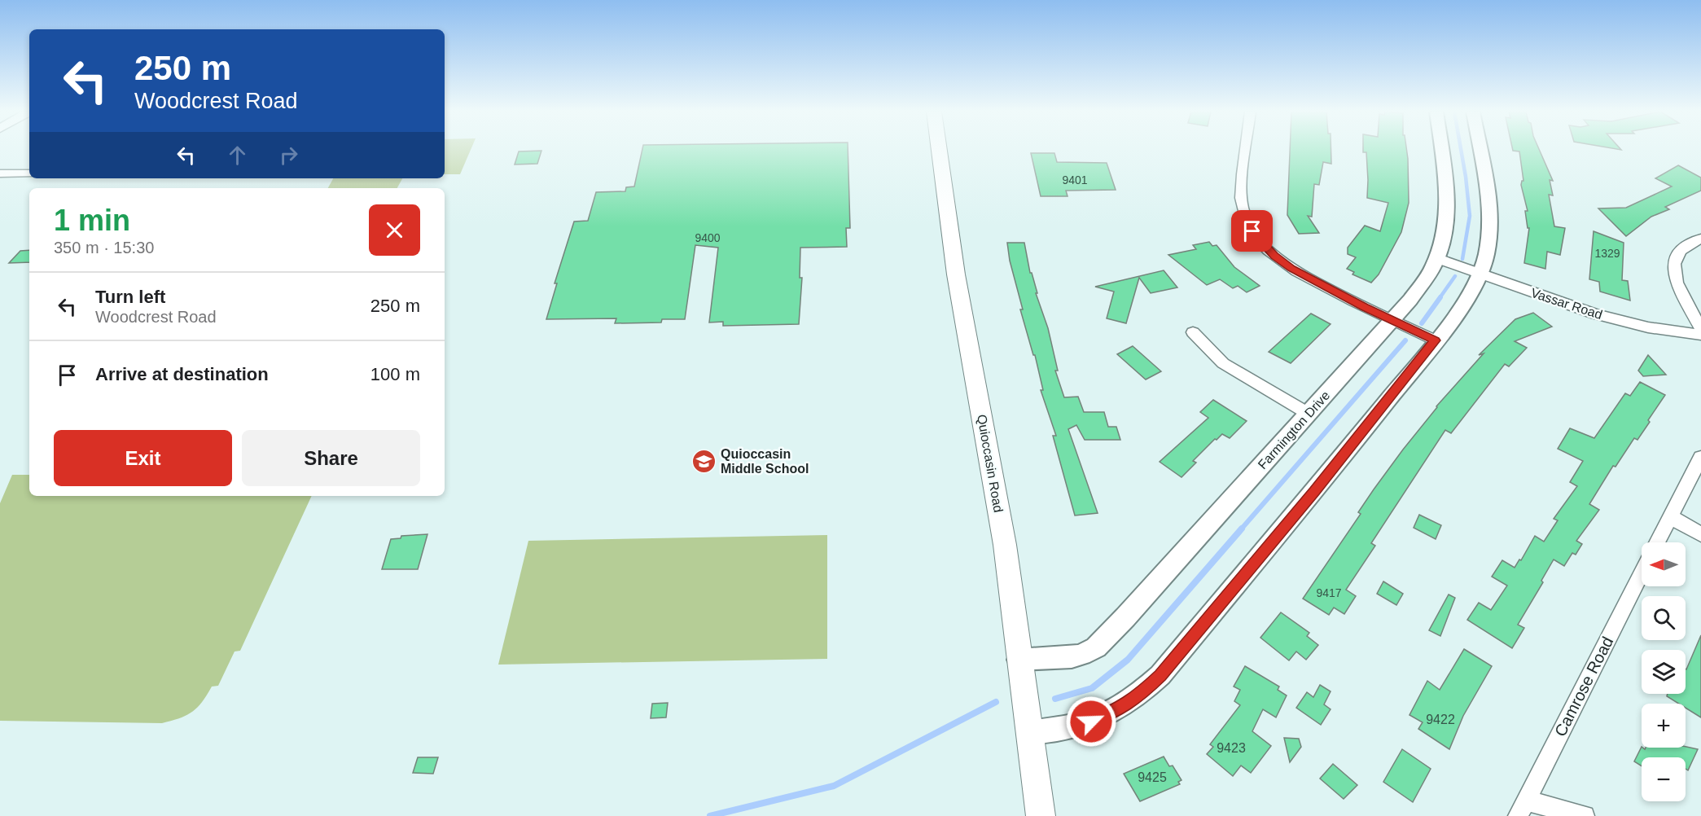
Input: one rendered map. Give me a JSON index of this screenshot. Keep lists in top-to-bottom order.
{
  "streets": {
    "main road": ["Quioccasin Road"],
    "street": ["Vassar Road", "Farmington Drive", "Camrose Road"]
  },
  "crossings": [
    ["Vassar Road", "Farmington Drive"],
    ["Farmington Drive", "Quioccasin Road"]
  ],
  "places": {
    "school or university": ["Quioccasin Middle School"]
  },
  "house_numbers": [
    "9401",
    "9400",
    "1329",
    "9417",
    "9422",
    "9423",
    "9425"
  ],
  "north": "left",
  "page": {
    "turn": ["250 m", "Woodcrest Road"],
    "heading": ["1 min", "350 m · 15:30"],
    "list": [
      {
        "name": "Turn left",
        "note": "Woodcrest Road",
        "value": "250 m"
      },
      {
        "name": "Arrive at destination",
        "value": "100 m"
      }
    ],
    "buttons": ["Exit", "Share"],
    "map_buttons": ["+", "−"]
  }
}
